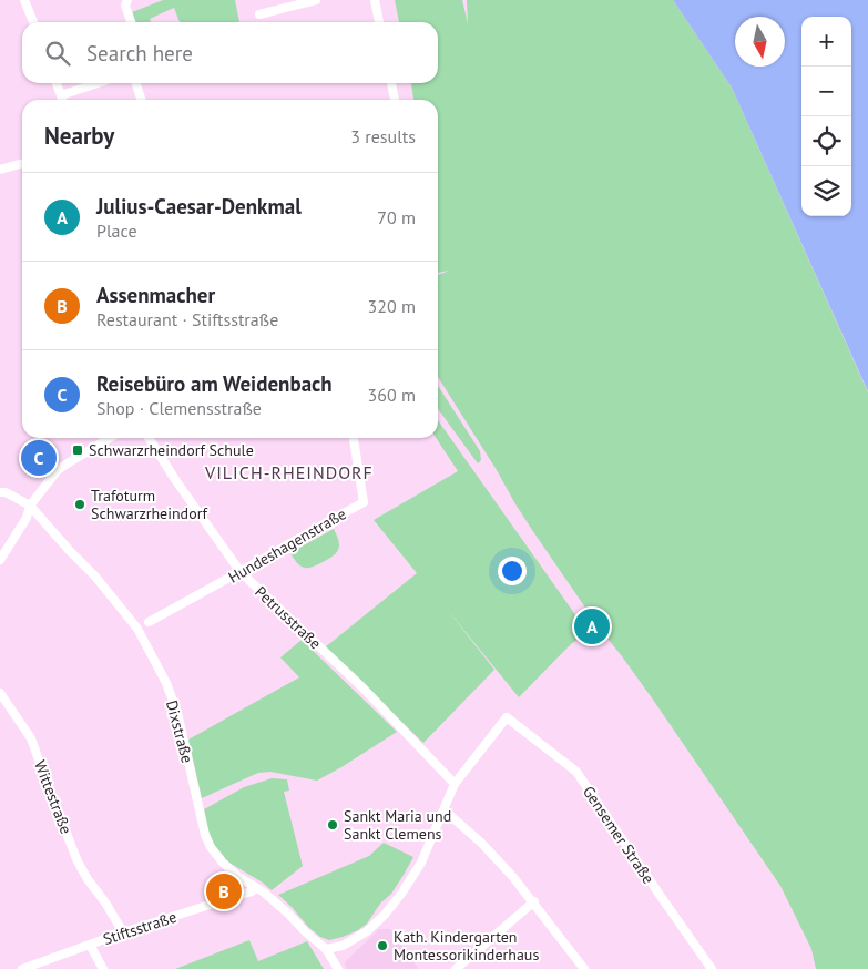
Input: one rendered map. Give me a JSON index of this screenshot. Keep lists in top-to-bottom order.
{
  "streets": {
    "street": [
      "Hundeshagenstraße",
      "Petrusstraße",
      "Dixstraße",
      "Wittestraße",
      "Gensemer Straße",
      "Stiftsstraße"
    ]
  },
  "crossings": [
    ["Hundeshagenstraße", "Petrusstraße"],
    ["Petrusstraße", "Gensemer Straße"],
    ["Dixstraße", "Stiftsstraße"],
    ["Wittestraße", "Stiftsstraße"]
  ],
  "districts": ["VILICH-RHEINDORF"],
  "places": {
    "transit": ["Schwarzrheindorf Schule"],
    "other": ["Trafoturm Schwarzrheindorf", "Sankt Maria und Sankt Clemens", "Kath. Kindergarten Montessorikinderhaus"]
  },
  "north": "bottom",
  "page": {
    "map_buttons": ["+", "−"],
    "search": "Search here",
    "heading": ["Nearby", "3 results"],
    "list": [
      {
        "mark": "A",
        "name": "Julius-Caesar-Denkmal",
        "note": "Place",
        "value": "70 m"
      },
      {
        "mark": "B",
        "name": "Assenmacher",
        "note": "Restaurant · Stiftsstraße",
        "value": "320 m"
      },
      {
        "mark": "C",
        "name": "Reisebüro am Weidenbach",
        "note": "Shop · Clemensstraße",
        "value": "360 m"
      }
    ],
    "pins": ["C", "A", "B"]
  }
}
